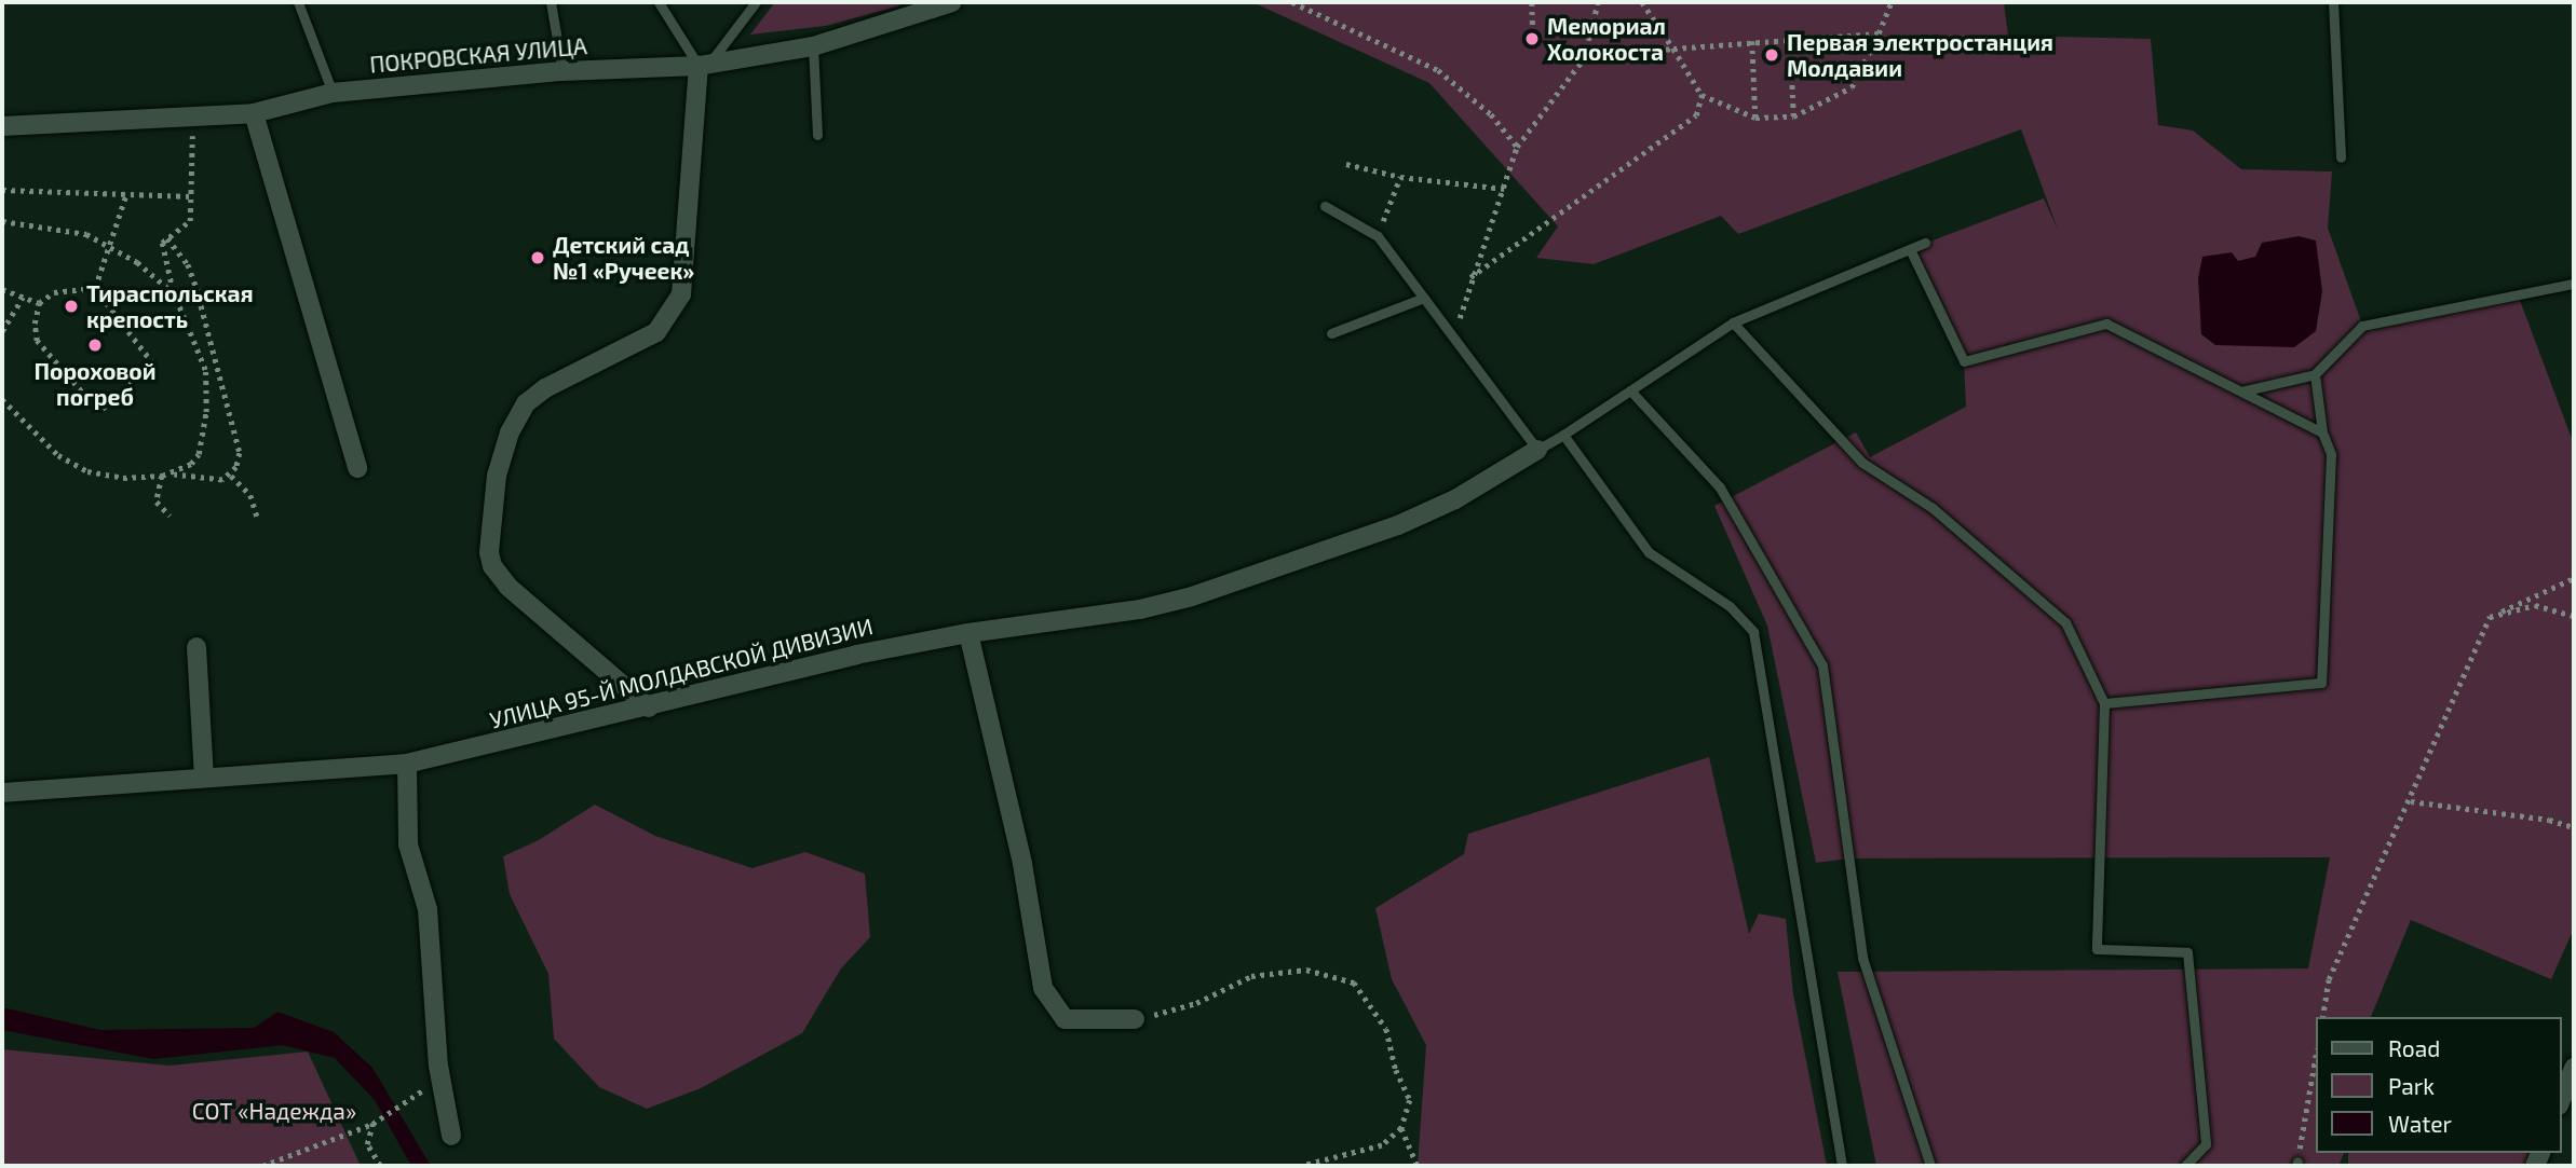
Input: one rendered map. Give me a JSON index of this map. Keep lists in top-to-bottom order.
{
  "streets": {
    "street": ["ПОКРОВСКАЯ УЛИЦА", "УЛИЦА 95-Й МОЛДАВСКОЙ ДИВИЗИИ"]
  },
  "parks": ["СОТ «Надежда»"],
  "places": [
    "Мемориал Холокоста",
    "Первая электростанция Молдавии",
    "Детский сад №1 «Ручеек»",
    "Тираспольская крепость",
    "Пороховой погреб"
  ],
  "legend": ["Road", "Park", "Water"]
}
